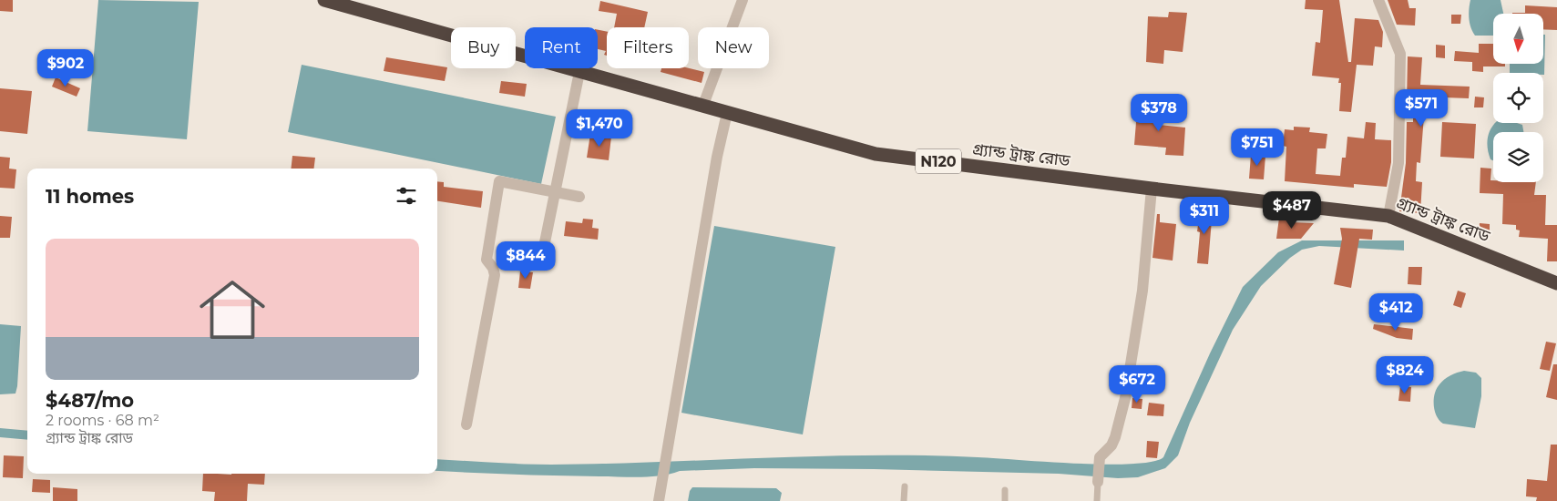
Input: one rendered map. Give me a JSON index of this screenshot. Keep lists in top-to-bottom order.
{
  "streets": {
    "highway": ["গ্র্যান্ড ট্রাঙ্ক রোড", "N120"]
  },
  "north": "bottom",
  "page": {
    "chip": [
      "Buy",
      "Rent",
      "Filters",
      "New"
    ],
    "price": [
      "$902",
      "$571",
      "$378",
      "$1,470",
      "$751",
      "$487",
      "$311",
      "$844",
      "$412",
      "$824",
      "$672"
    ],
    "heading": "11 homes",
    "list": [
      {
        "name": "$487/mo",
        "note": "2 rooms · 68 m² · গ্র্যান্ড ট্রাঙ্ক রোড"
      }
    ]
  }
}
